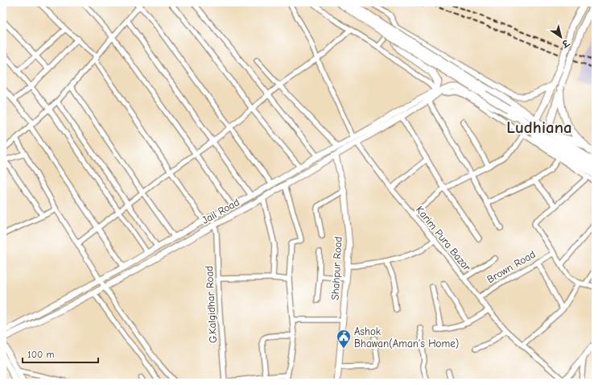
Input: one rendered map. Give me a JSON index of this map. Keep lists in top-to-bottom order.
{
  "streets": {
    "street": [
      "Jail Road",
      "Karim Pura Bazar",
      "Brown Road",
      "Shahpur Road",
      "G.Kalgidhar Road"
    ]
  },
  "crossings": [
    ["Jail Road", "Karim Pura Bazar"],
    ["Jail Road", "Shahpur Road"],
    ["Jail Road", "G.Kalgidhar Road"],
    ["Karim Pura Bazar", "Brown Road"]
  ],
  "districts": ["Ludhiana"],
  "places": {
    "public building": ["Ashok Bhawan(Aman's Home)"]
  },
  "scale_bar": "100 m",
  "north": "bottom right"
}
